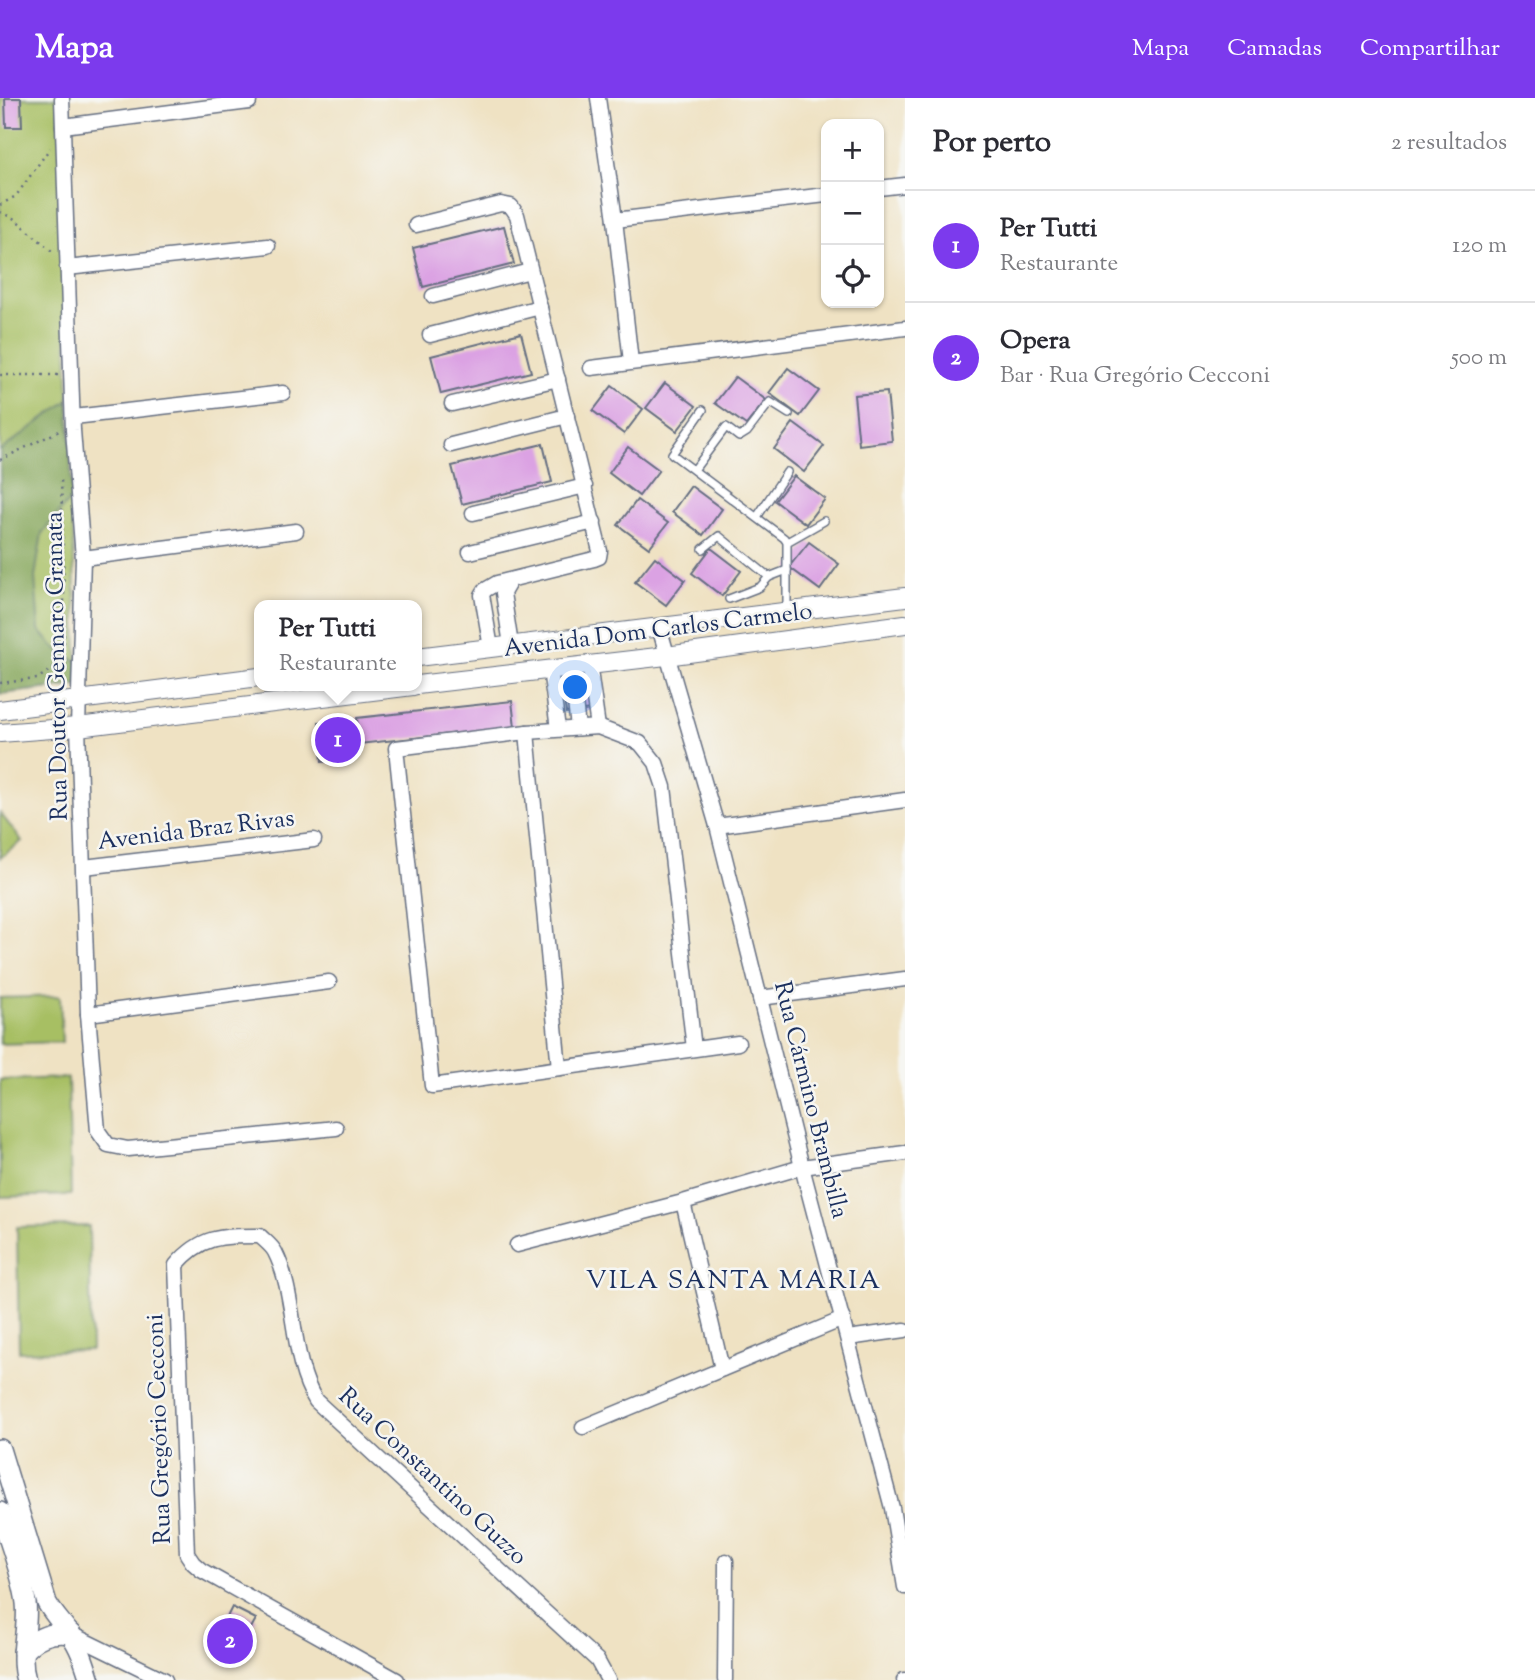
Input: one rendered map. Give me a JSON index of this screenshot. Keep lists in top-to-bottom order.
{
  "streets": {
    "street": [
      "Avenida Dom Carlos Carmelo",
      "Rua Doutor Gennaro Granata",
      "Avenida Braz Rivas",
      "Rua Cármino Brambilla",
      "Rua Gregório Cecconi",
      "Rua Constantino Guzzo"
    ]
  },
  "crossings": [
    ["Avenida Dom Carlos Carmelo", "Rua Doutor Gennaro Granata"],
    ["Avenida Dom Carlos Carmelo", "Rua Cármino Brambilla"],
    ["Rua Doutor Gennaro Granata", "Avenida Braz Rivas"],
    ["Rua Gregório Cecconi", "Rua Constantino Guzzo"]
  ],
  "districts": ["VILA SANTA MARIA"],
  "page": {
    "header": "Mapa",
    "nav": ["Mapa", "Camadas", "Compartilhar"],
    "heading": ["Por perto", "2 resultados"],
    "map_buttons": ["+", "−"],
    "list": [
      {
        "mark": "1",
        "name": "Per Tutti",
        "note": "Restaurante",
        "value": "120 m"
      },
      {
        "mark": "2",
        "name": "Opera",
        "note": "Bar · Rua Gregório Cecconi",
        "value": "500 m"
      }
    ],
    "popup": ["Per Tutti", "Restaurante"],
    "pins": ["1", "2"]
  }
}
